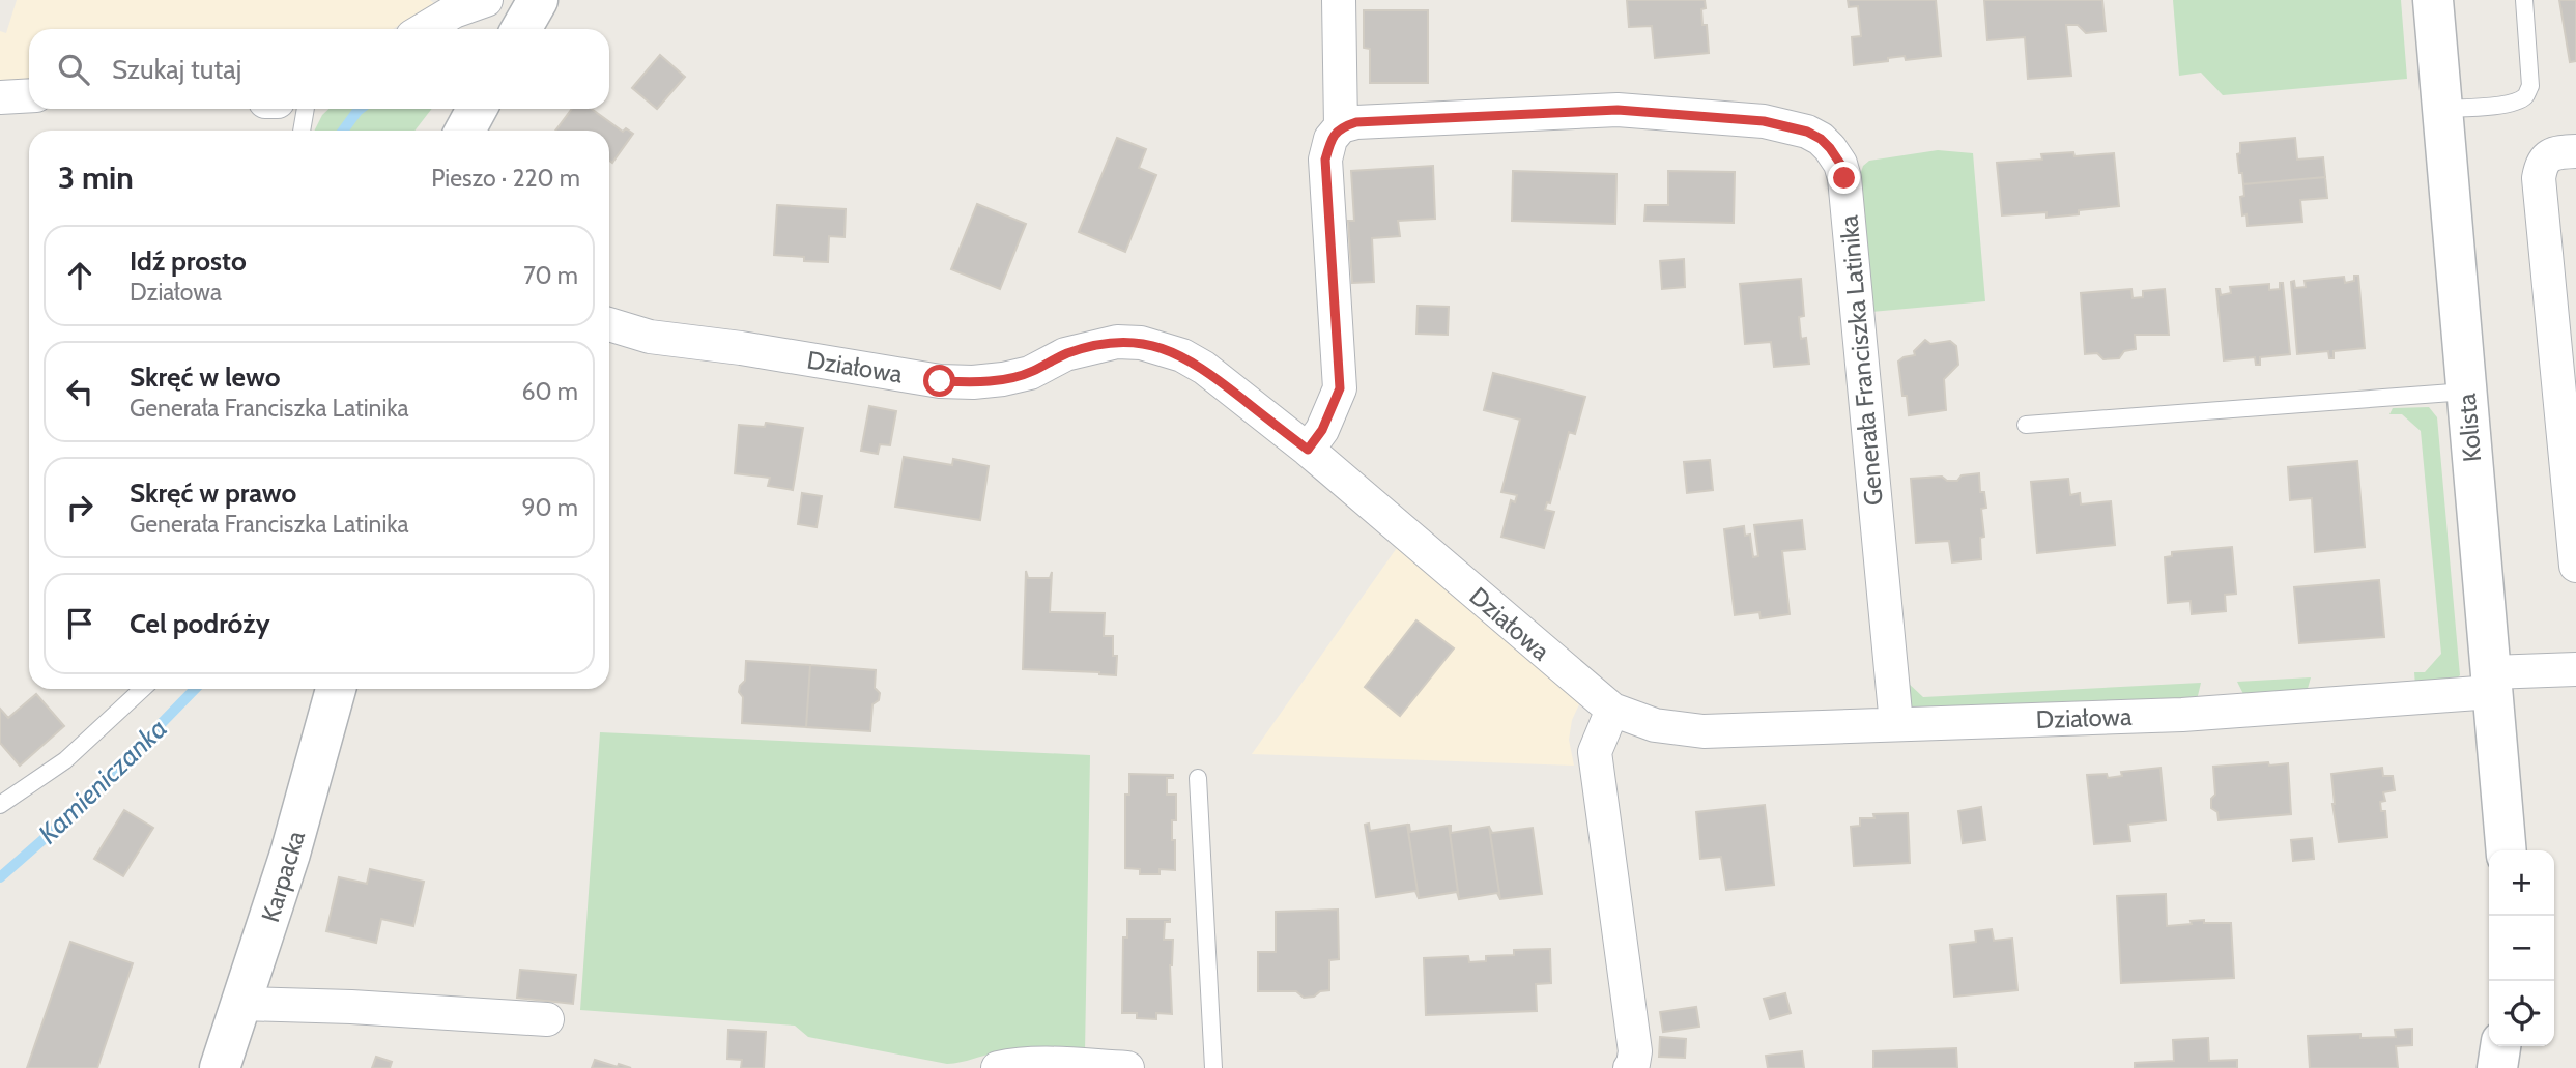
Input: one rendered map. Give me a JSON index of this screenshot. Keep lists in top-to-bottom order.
{
  "streets": {
    "street": [
      "Generała Franciszka Latinika",
      "Działowa",
      "Kolista",
      "Karpacka"
    ]
  },
  "crossings": [
    ["Generała Franciszka Latinika", "Działowa"],
    ["Działowa", "Kolista"]
  ],
  "water": ["Kamieniczanka"],
  "page": {
    "search": "Szukaj tutaj",
    "heading": ["3 min", "Pieszo · 220 m"],
    "list": [
      ["Idź prosto", "Działowa", "70 m"],
      ["Skręć w lewo", "Generała Franciszka Latinika", "60 m"],
      ["Skręć w prawo", "Generała Franciszka Latinika", "90 m"],
      "Cel podróży"
    ],
    "map_buttons": ["+", "−"]
  }
}
